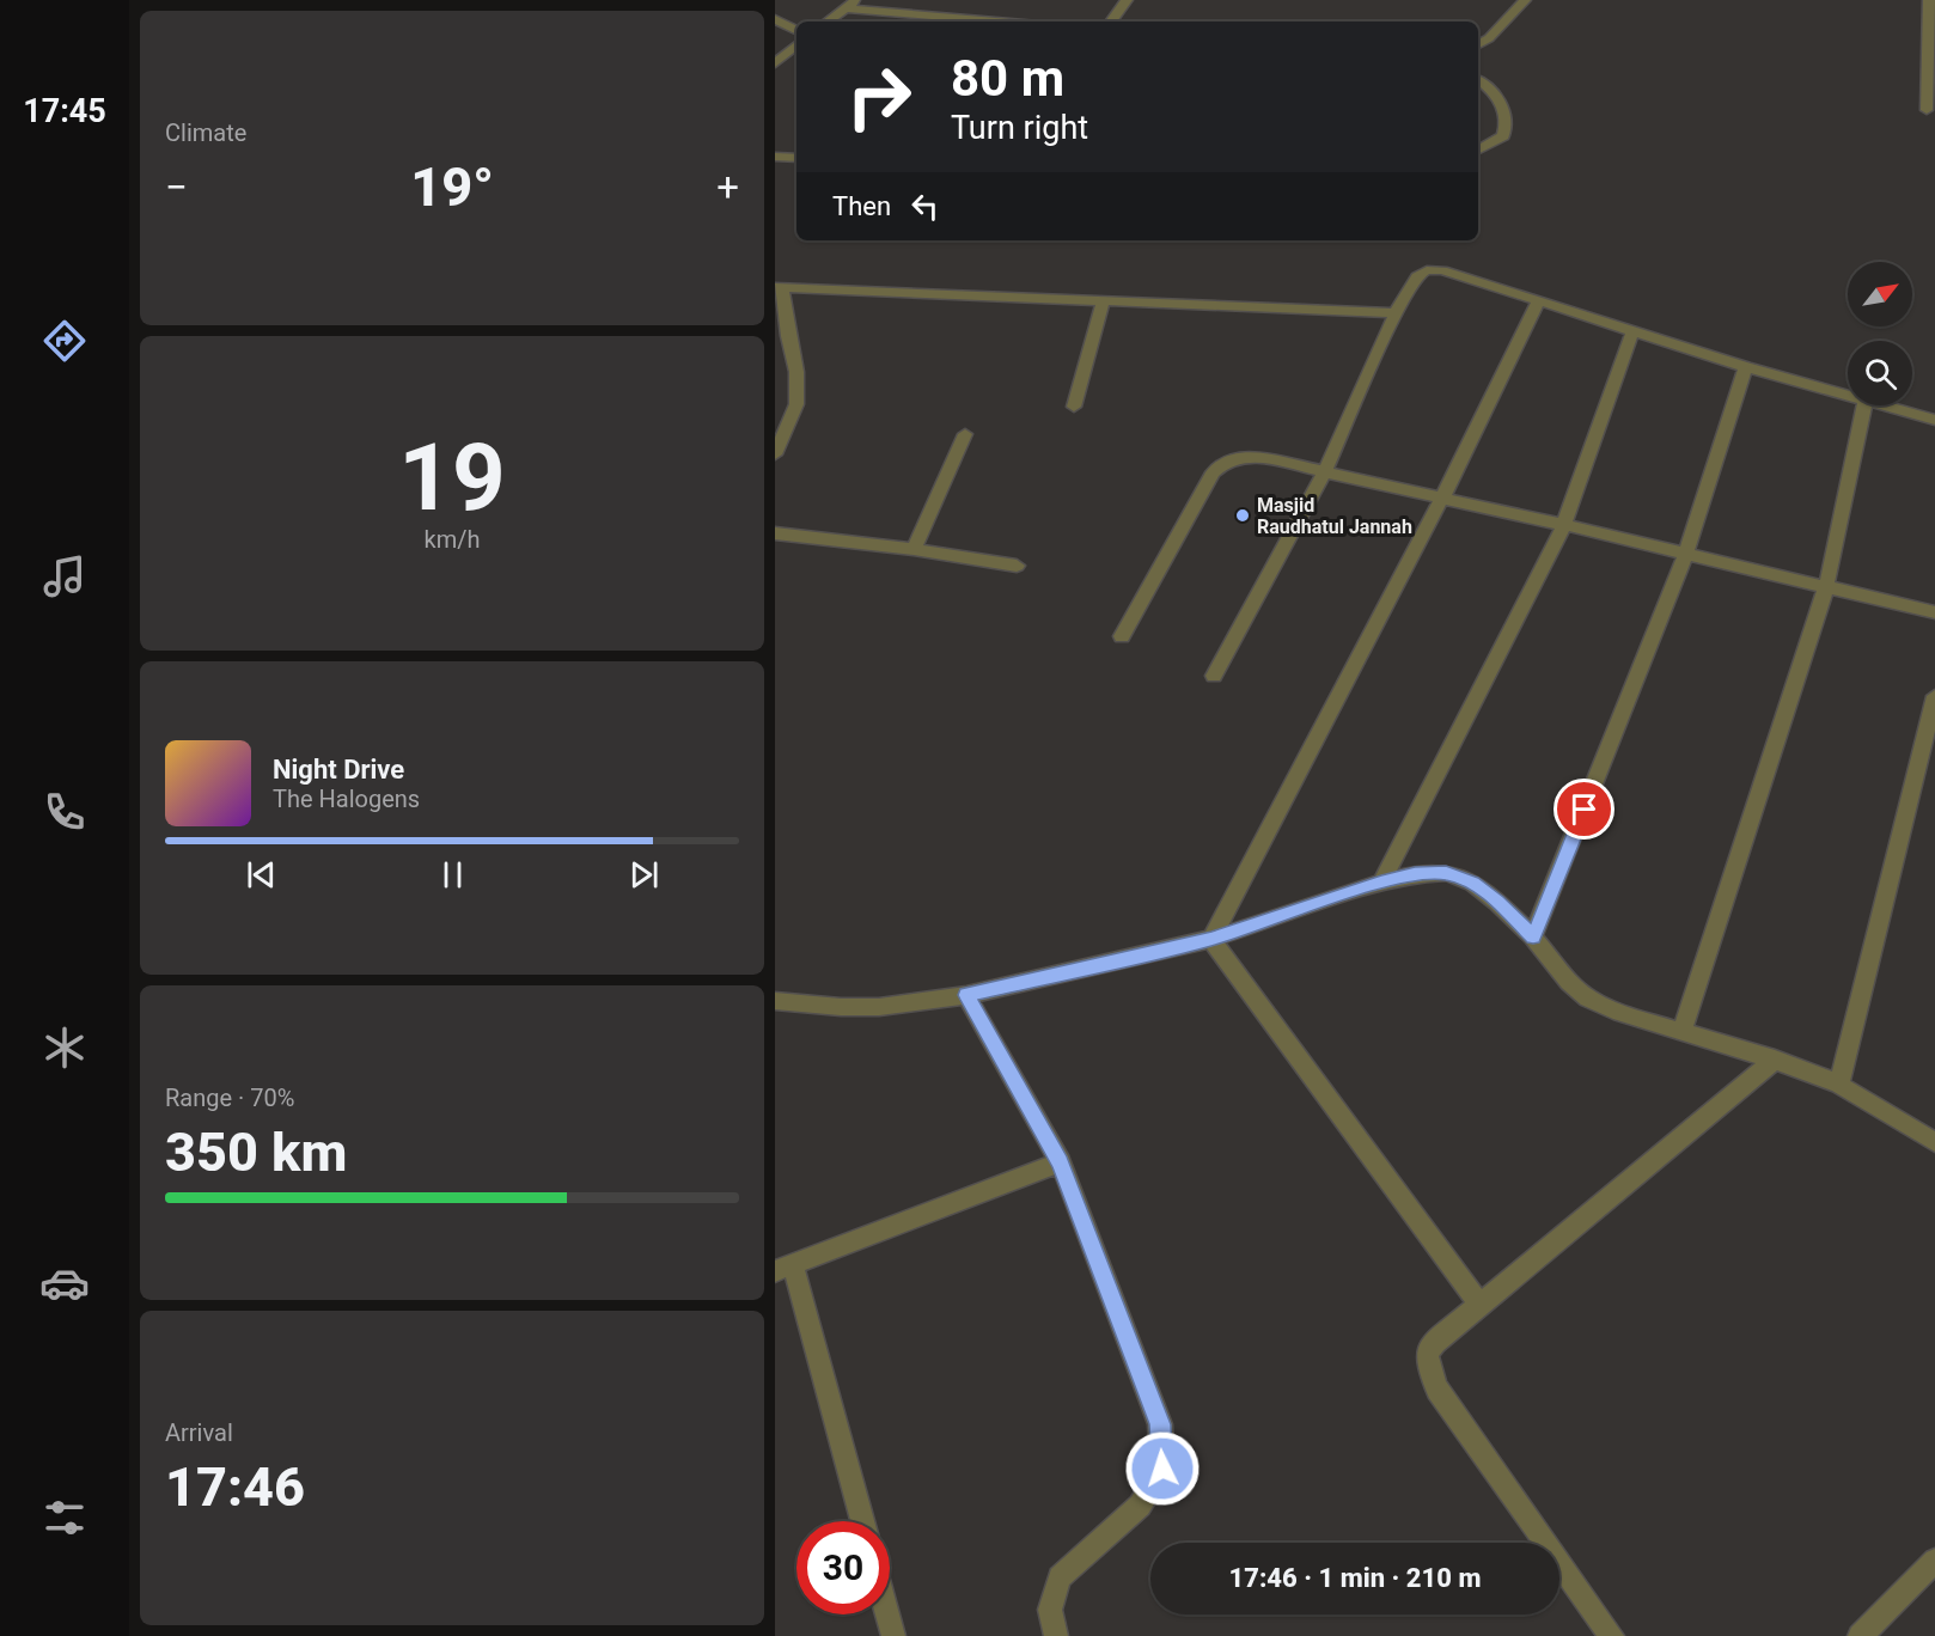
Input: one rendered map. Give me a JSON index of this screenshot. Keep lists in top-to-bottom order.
{
  "places": ["Masjid Raudhatul Jannah"],
  "north": "top right",
  "page": {
    "tabs": "17:45",
    "tile": [
      "Climate",
      ["19", "km/h"],
      ["Range · 70%", "350 km"],
      ["Arrival", "17:46"]
    ],
    "turn": ["80 m", "Turn right"],
    "heat": ["−", "19°", "+"],
    "then": "Then",
    "song": ["Night Drive", "The Halogens"],
    "limit": "30",
    "trip": "17:46 · 1 min · 210 m"
  }
}
